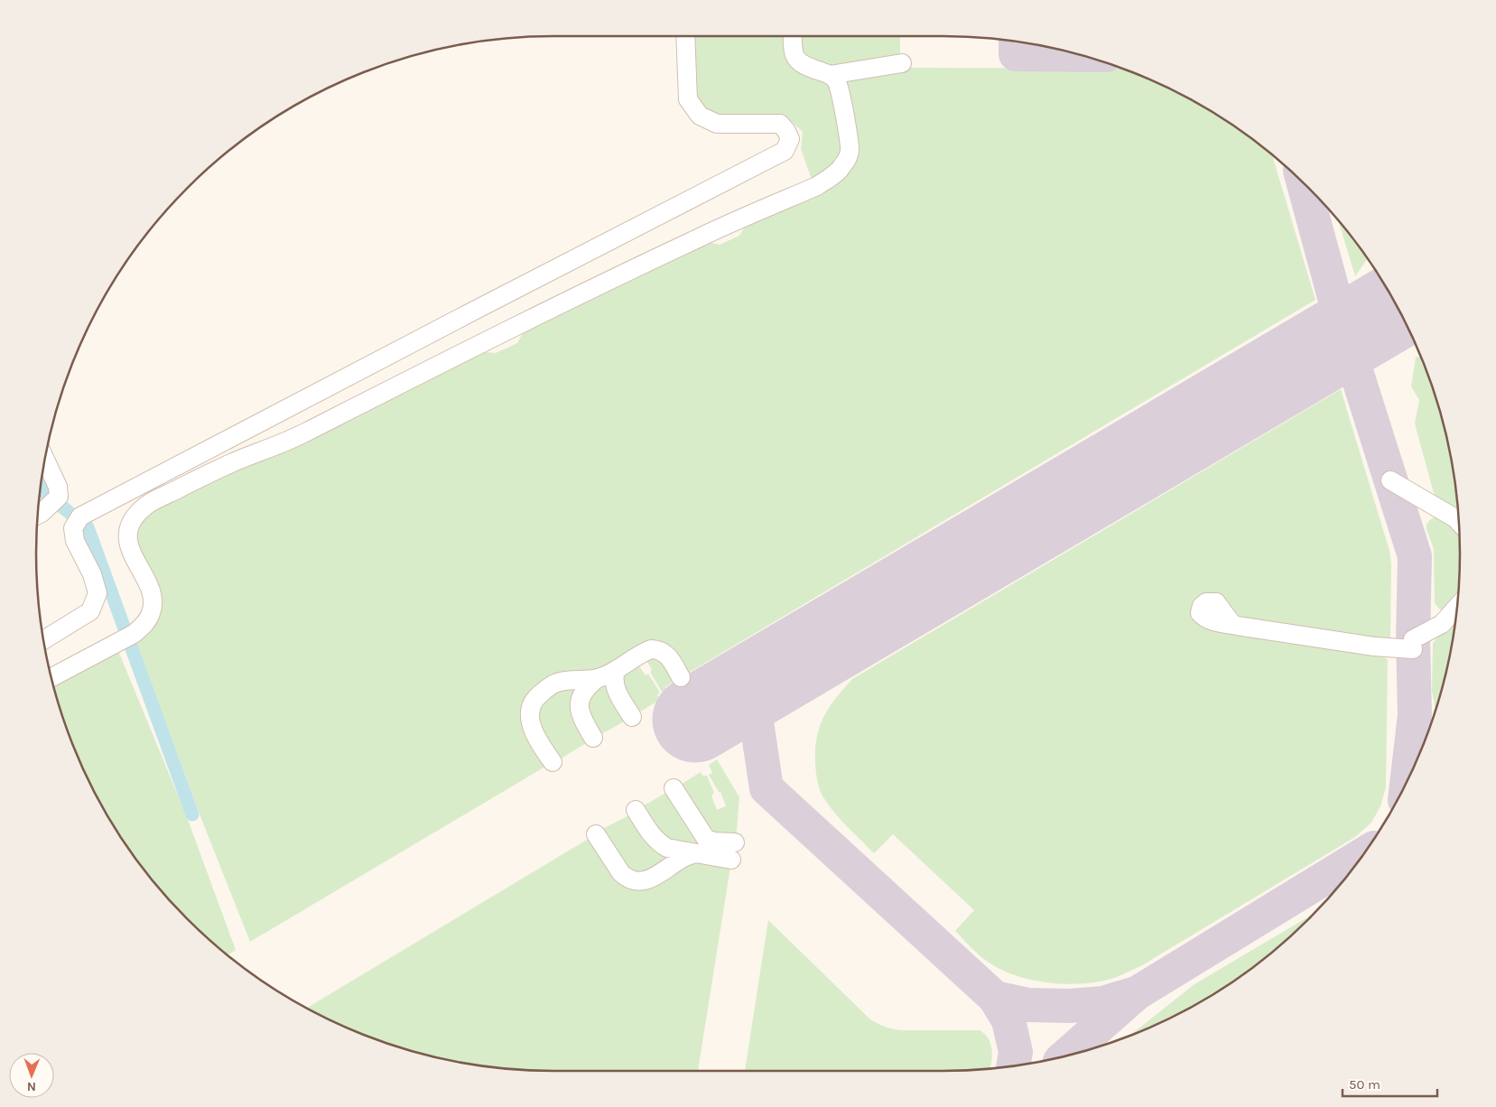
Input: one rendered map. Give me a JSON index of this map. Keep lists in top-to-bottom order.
{
  "scale_bar": "50 m",
  "north": "bottom"
}
